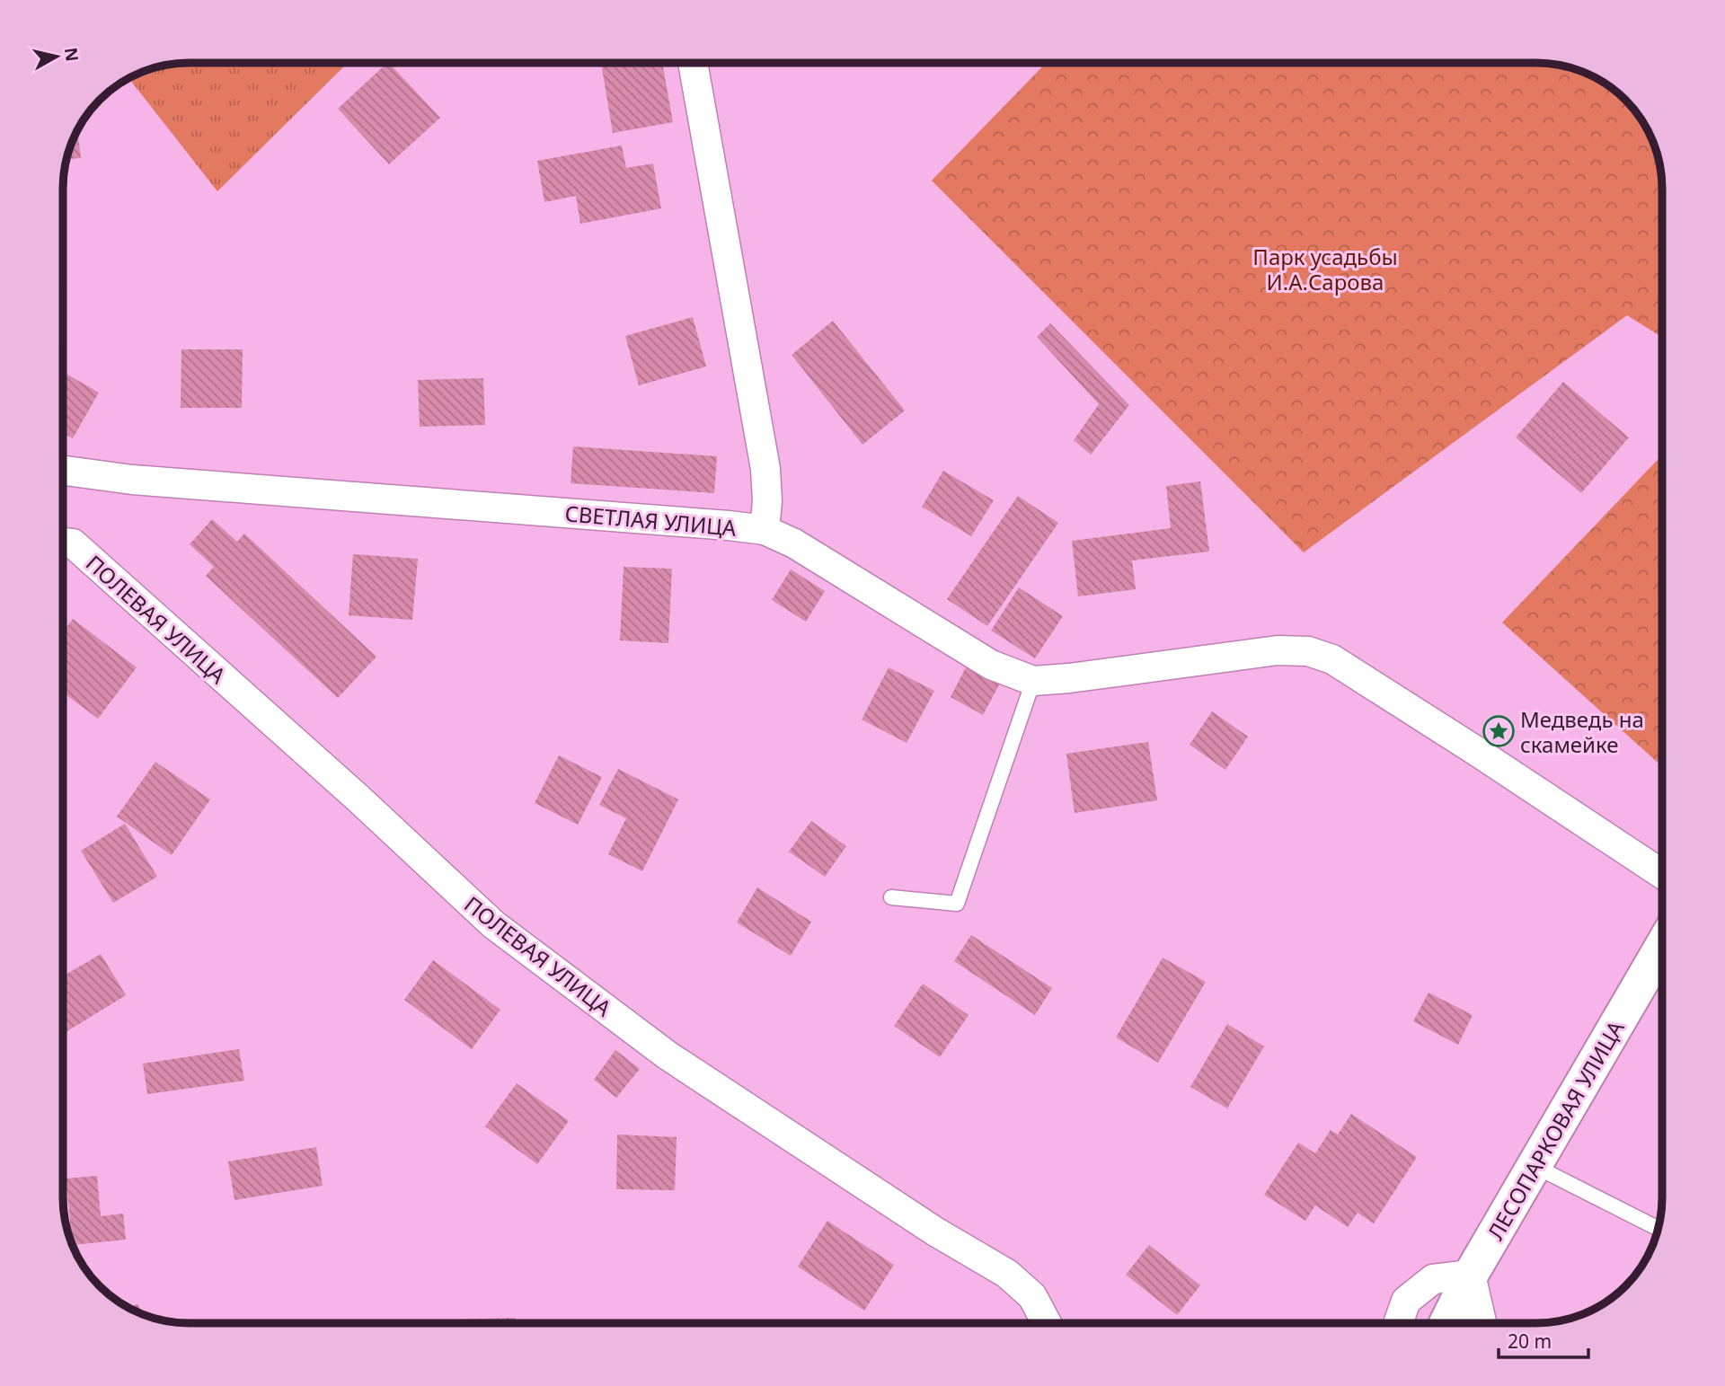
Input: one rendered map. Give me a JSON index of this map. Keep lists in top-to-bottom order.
{
  "streets": {
    "street": ["СВЕТЛАЯ УЛИЦА", "ПОЛЕВАЯ УЛИЦА", "ЛЕСОПАРКОВАЯ УЛИЦА"]
  },
  "parks": ["Парк усадьбы И.А.Сарова"],
  "places": {
    "place": ["Медведь на скамейке"]
  },
  "scale_bar": "20 m",
  "north": "right"
}
